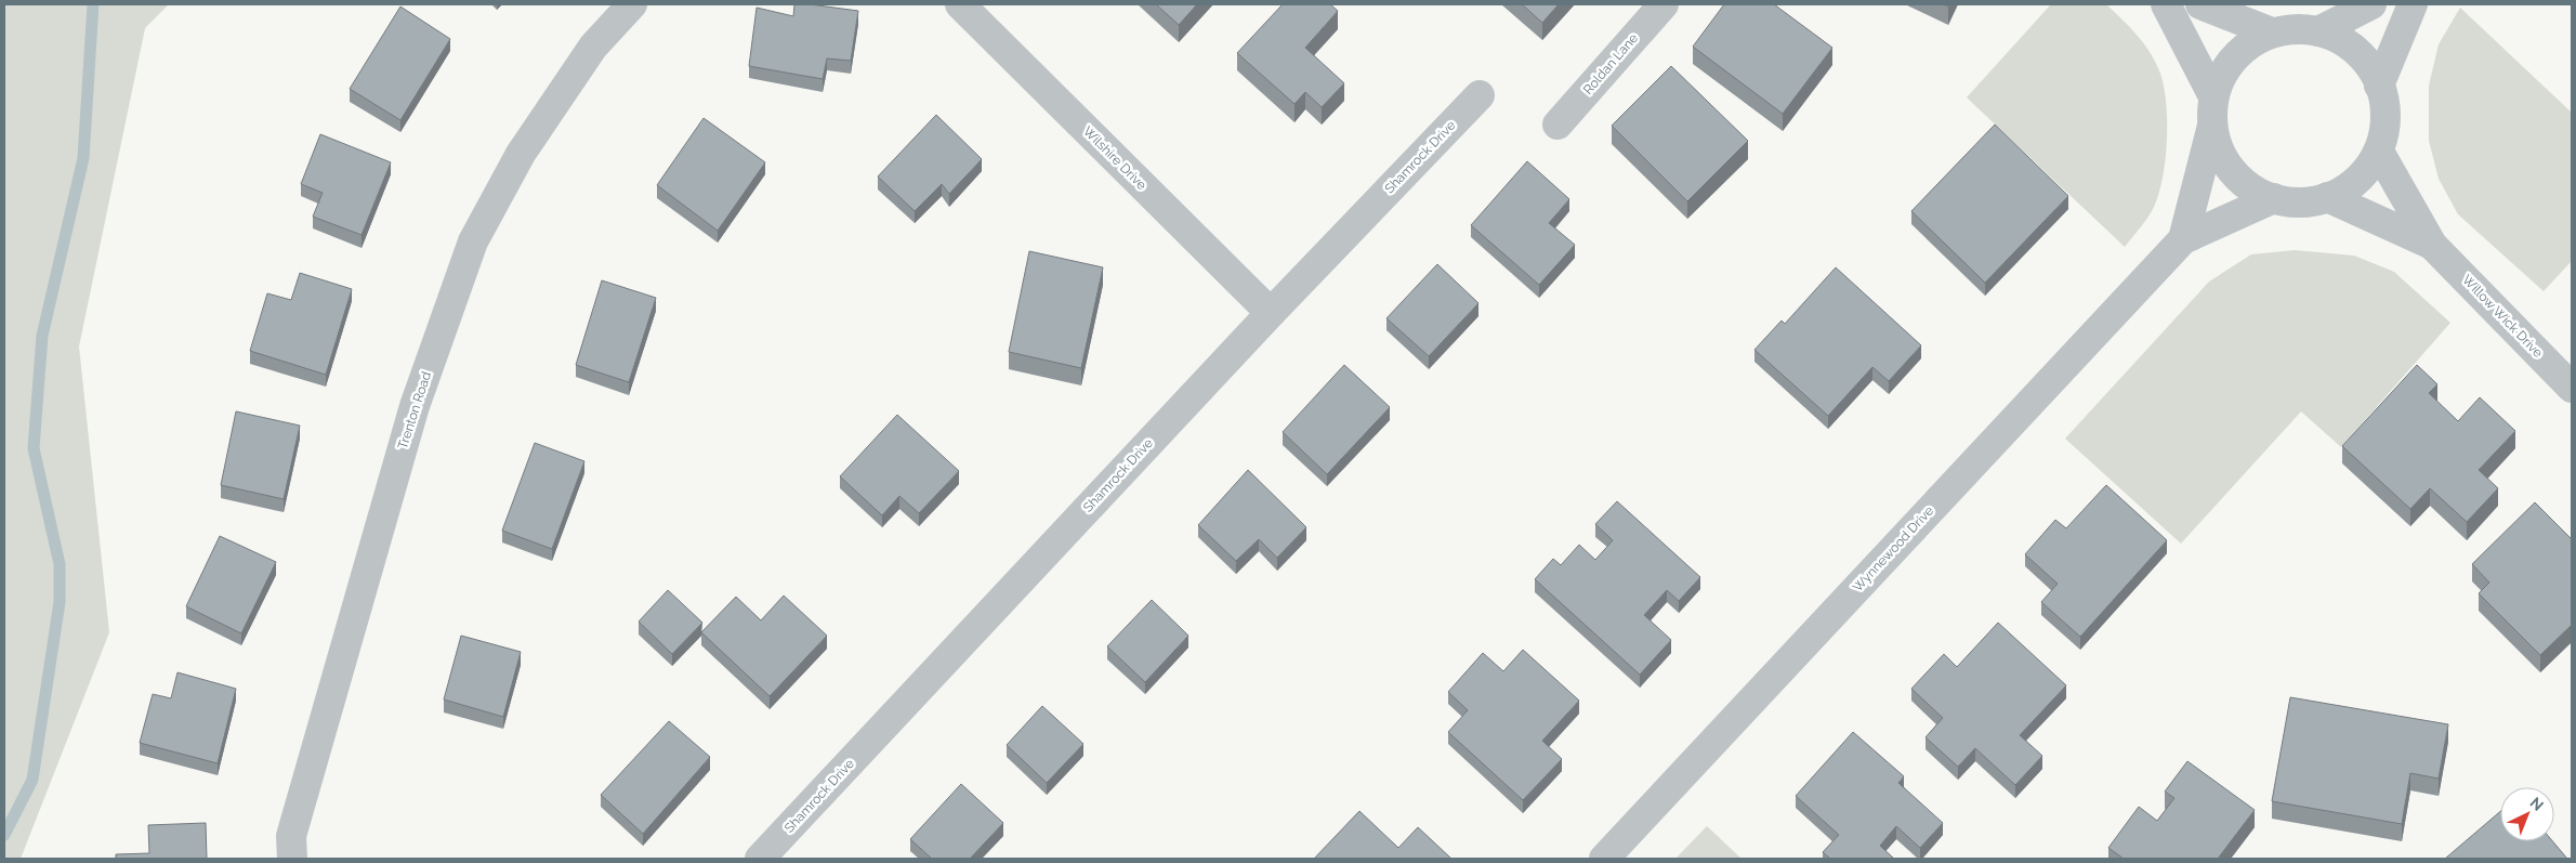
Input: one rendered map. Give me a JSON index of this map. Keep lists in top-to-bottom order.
{
  "streets": {
    "street": [
      "Roldan Lane",
      "Shamrock Drive",
      "Wilshire Drive",
      "Willow Wick Drive",
      "Trenton Road",
      "Wynnewood Drive"
    ]
  },
  "crossings": [
    ["Shamrock Drive", "Wilshire Drive"],
    ["Willow Wick Drive", "Wynnewood Drive"]
  ],
  "north": "top right"
}
